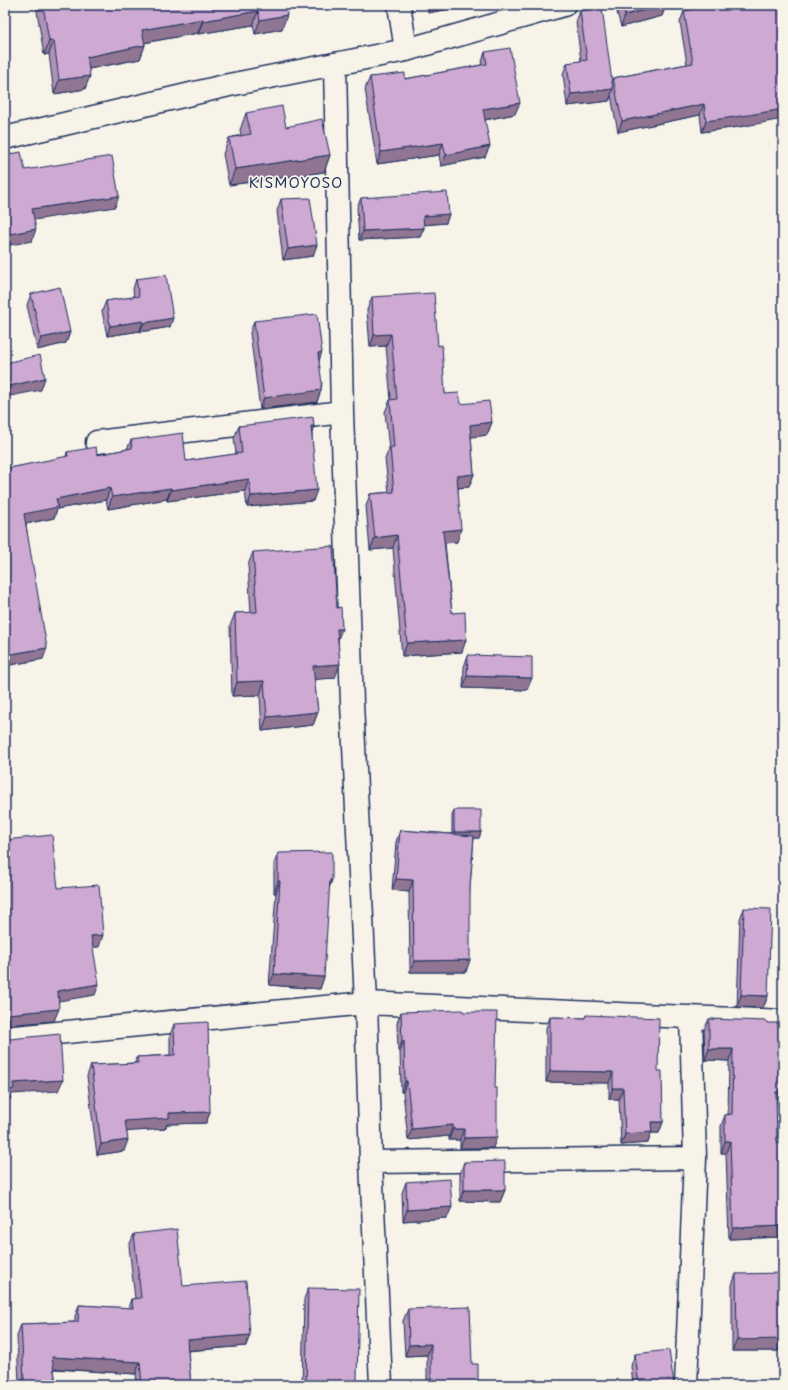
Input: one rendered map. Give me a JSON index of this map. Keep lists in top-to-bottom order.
{
  "districts": ["KISMOYOSO"]
}
